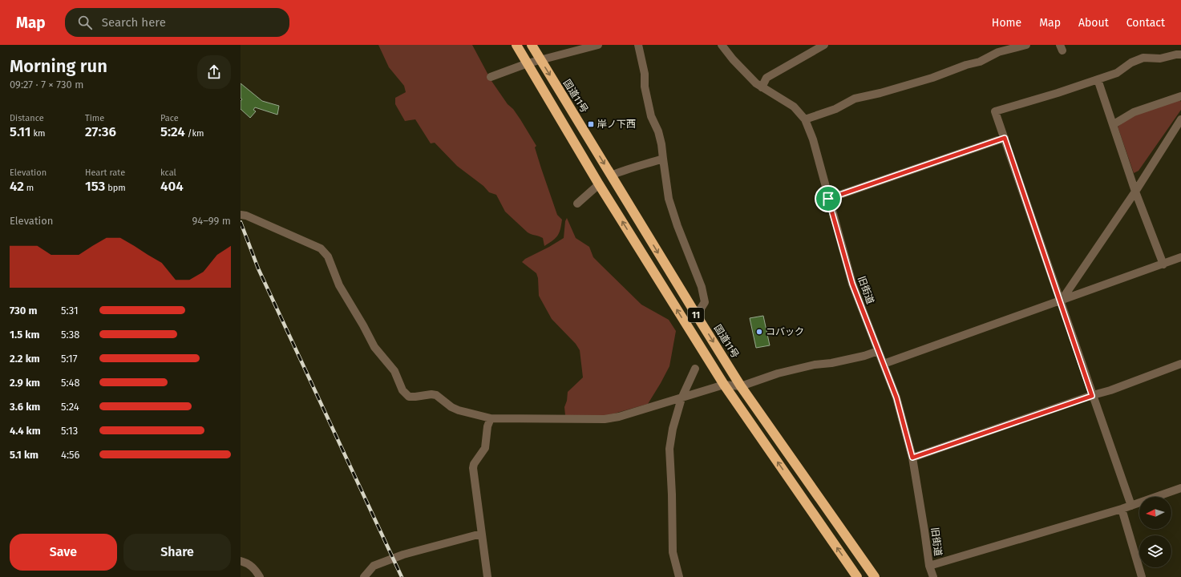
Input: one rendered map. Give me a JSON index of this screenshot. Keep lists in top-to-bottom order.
{
  "streets": {
    "highway": ["国道11号", "11"],
    "street": ["旧街道"]
  },
  "places": {
    "transit": ["岸ノ下西"],
    "other": ["コバック"]
  },
  "north": "left",
  "page": {
    "header": "Map",
    "search": "Search here",
    "nav": [
      "Home",
      "Map",
      "About",
      "Contact"
    ],
    "heading": ["Morning run", "09:27 · 7 × 730 m"],
    "stats": [
      ["Distance", "5.11 km"],
      ["Time", "27:36"],
      ["Pace", "5:24 /km"],
      ["Elevation", "42 m"],
      ["Heart rate", "153 bpm"],
      ["kcal", "404"]
    ],
    "chart": ["Elevation", "94–99 m"],
    "list": [
      {
        "name": "730 m",
        "note": "5:31"
      },
      {
        "name": "1.5 km",
        "note": "5:38"
      },
      {
        "name": "2.2 km",
        "note": "5:17"
      },
      {
        "name": "2.9 km",
        "note": "5:48"
      },
      {
        "name": "3.6 km",
        "note": "5:24"
      },
      {
        "name": "4.4 km",
        "note": "5:13"
      },
      {
        "name": "5.1 km",
        "note": "4:56"
      }
    ],
    "buttons": ["Save", "Share"]
  }
}
